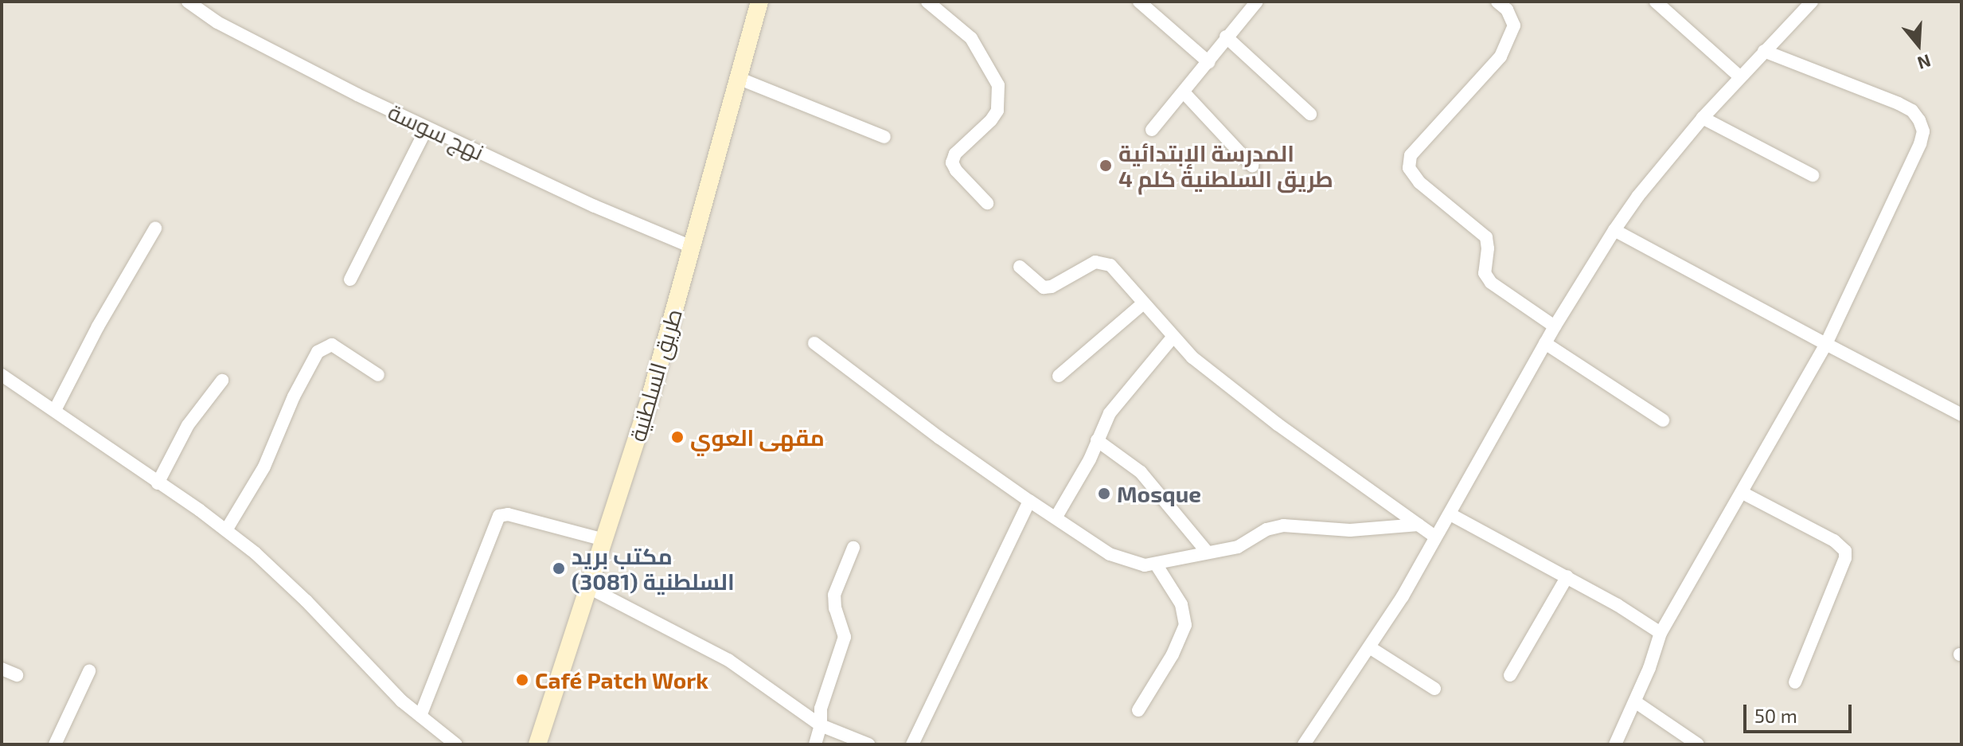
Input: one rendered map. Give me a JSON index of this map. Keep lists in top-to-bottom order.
{
  "streets": {
    "main road": ["طريق السلطنية"],
    "street": ["نهج سوسة"]
  },
  "crossings": [
    ["نهج سوسة", "طريق السلطنية"]
  ],
  "places": [
    "المدرسة الإبتدائية طريق السلطنية كلم 4",
    "مقهى العوي",
    "Mosque",
    "مكتب بريد السلطنية (3081)",
    "Café Patch Work"
  ],
  "scale_bar": "50 m",
  "north": "bottom"
}
